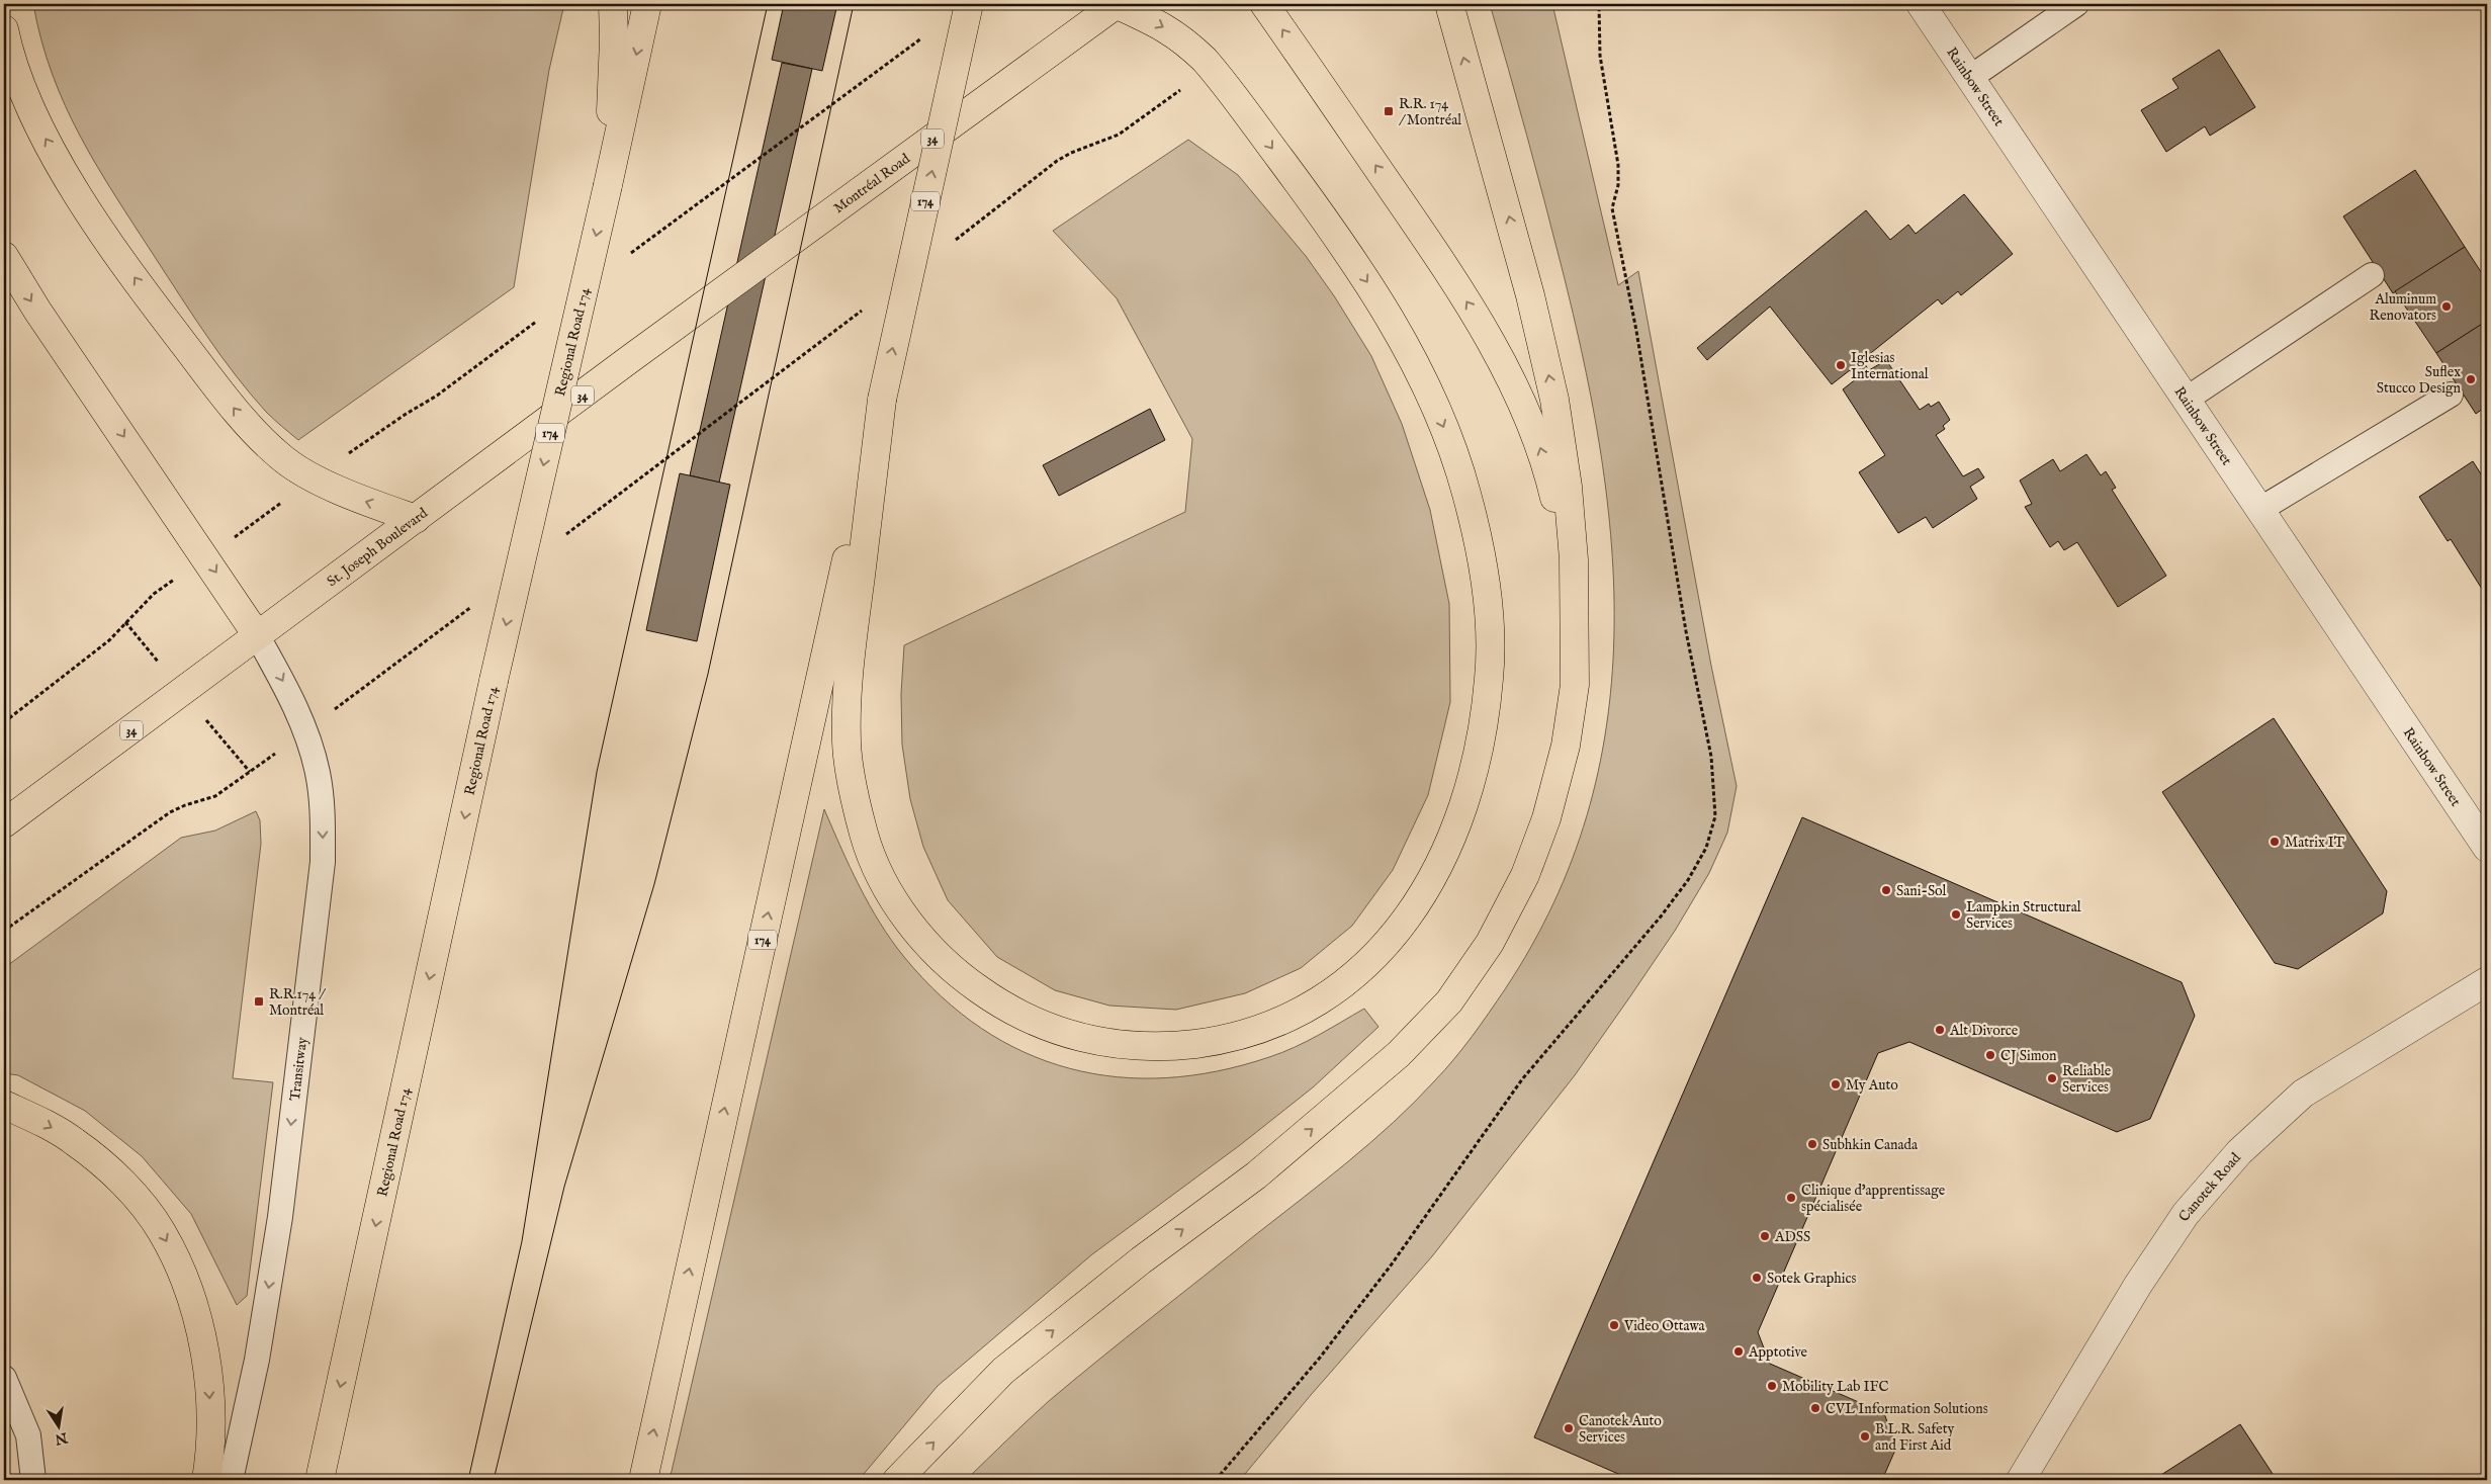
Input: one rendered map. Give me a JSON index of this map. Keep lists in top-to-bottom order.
{
  "streets": {
    "main road": [
      "34",
      "Montréal Road",
      "174",
      "Regional Road 174",
      "St. Joseph Boulevard"
    ],
    "street": ["Rainbow Street", "Canotek Road"],
    "lane": ["Transitway"]
  },
  "crossings": [
    ["Montréal Road", "St. Joseph Boulevard"],
    ["St. Joseph Boulevard", "Transitway"]
  ],
  "one_way": ["Regional Road 174", "Transitway"],
  "places": {
    "transit": ["R.R. 174 / Montréal", "R.R.174 / Montréal"],
    "other": [
      "Aluminum Renovators",
      "Iglesias International",
      "Suflex Stucco Design",
      "Matrix IT",
      "Sani-Sol",
      "Lampkin Structural Services",
      "Alt Divorce",
      "CJ Simon",
      "Reliable Services",
      "My Auto",
      "Subhkin Canada",
      "Clinique d'apprentissage spécialisée",
      "ADSS",
      "Sotek Graphics",
      "Video Ottawa",
      "Apptotive",
      "Mobility Lab IFC",
      "CVL Information Solutions",
      "Canotek Auto Services",
      "B.L.R. Safety and First Aid"
    ]
  },
  "north": "bottom"
}
